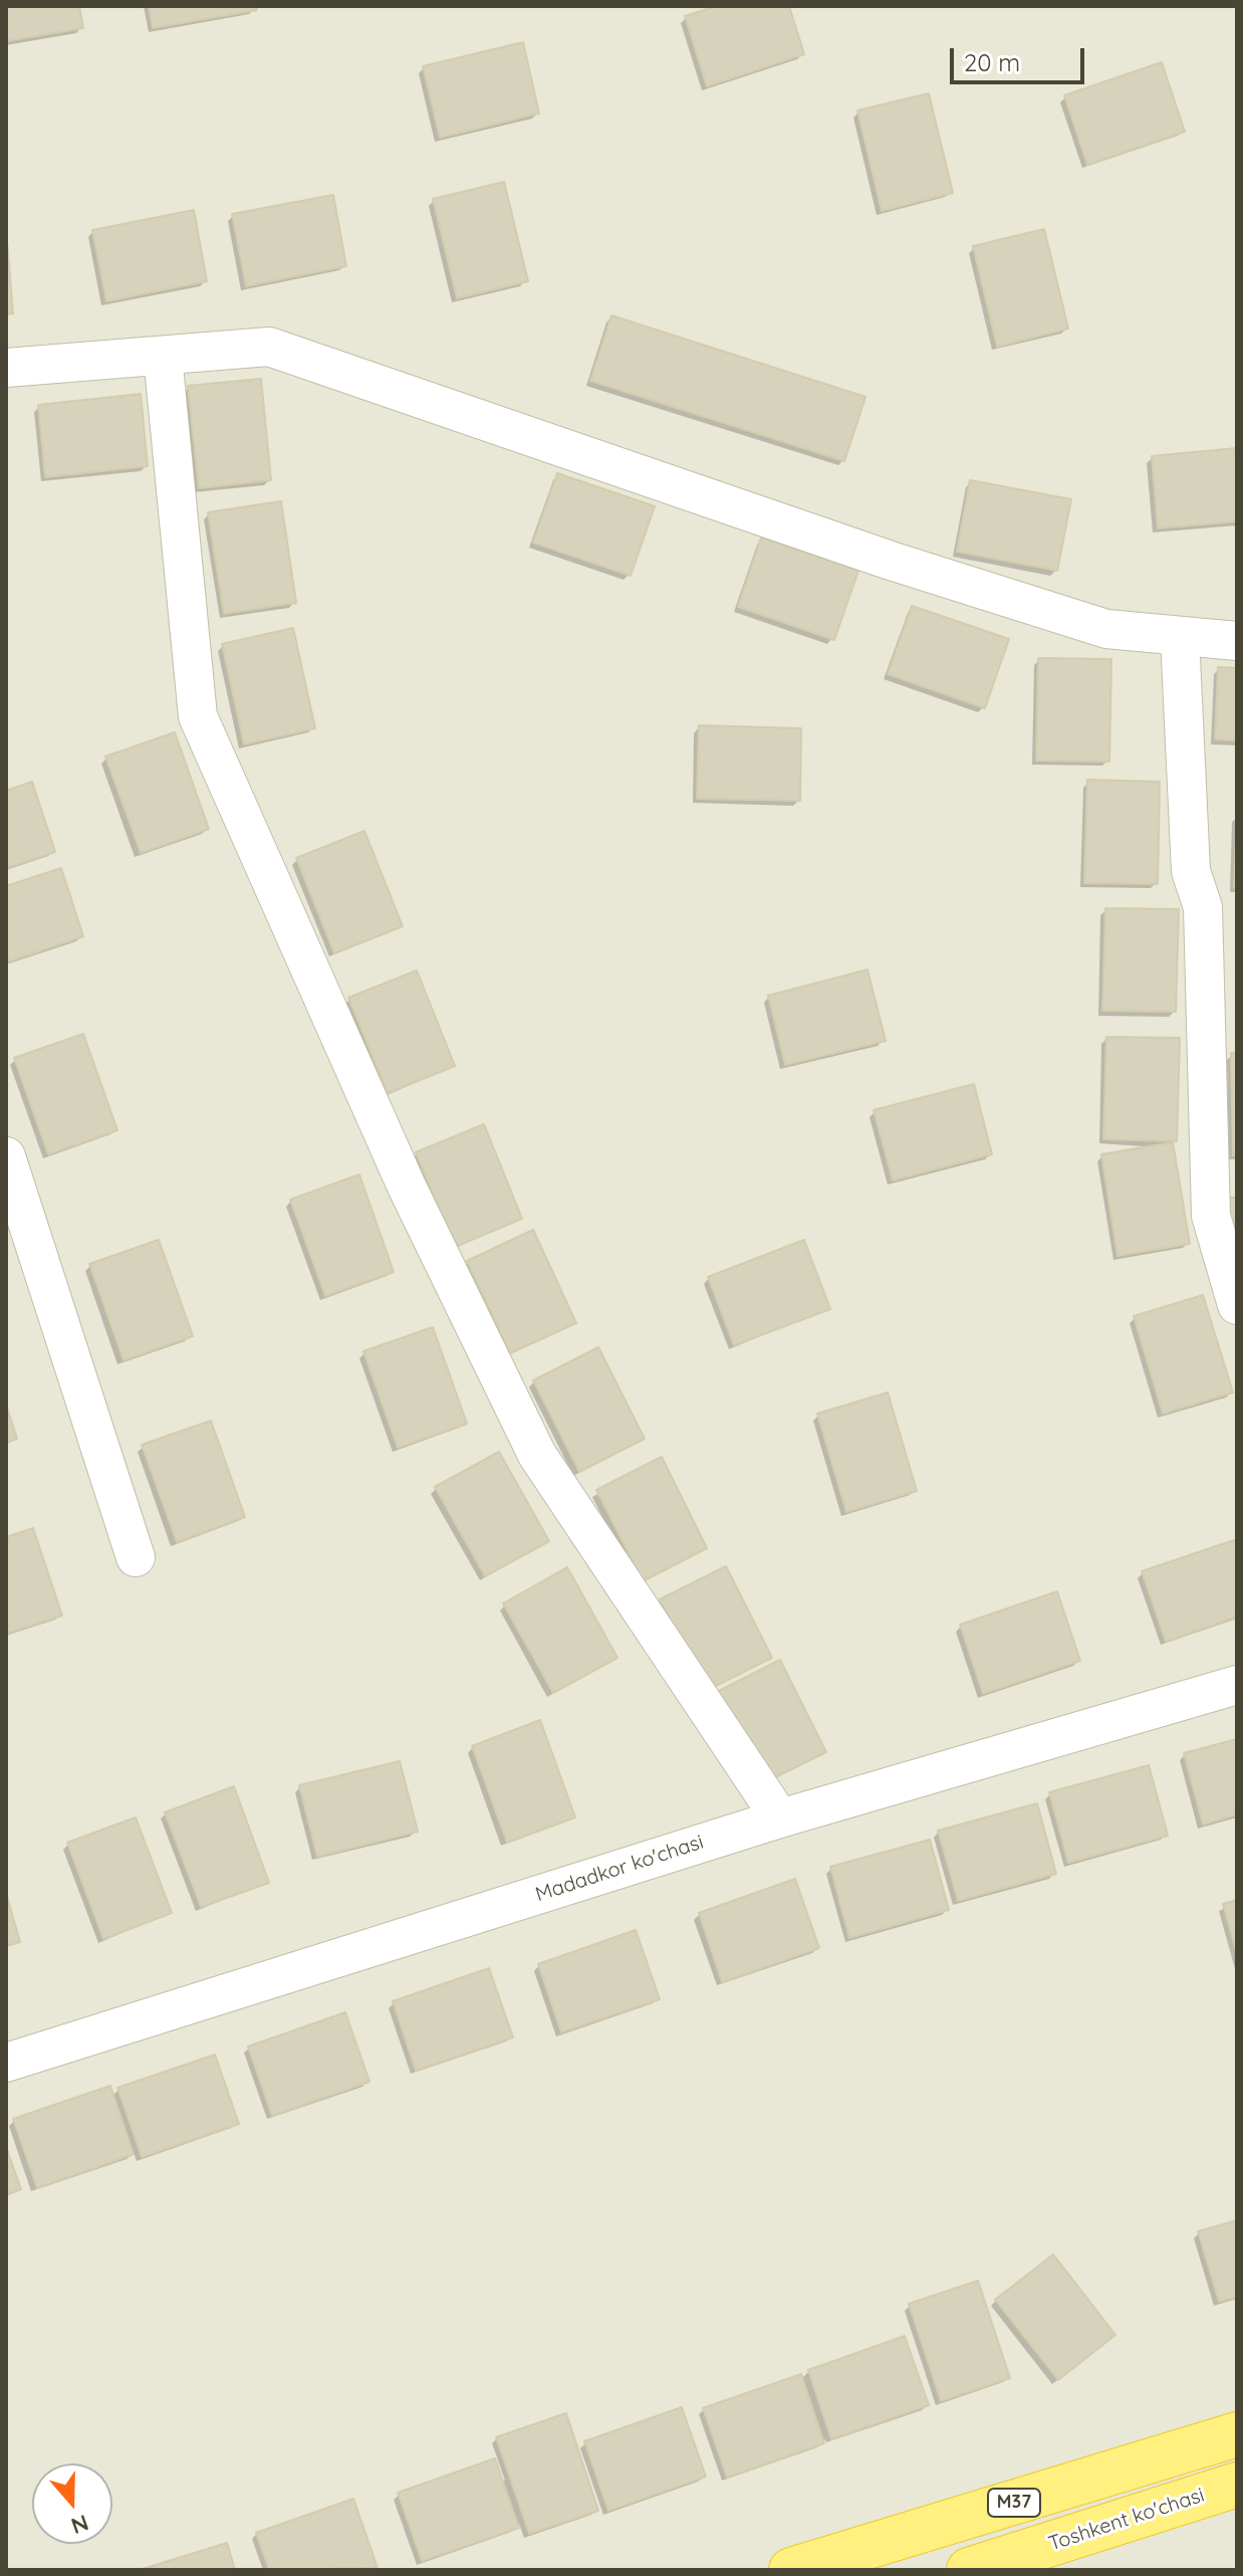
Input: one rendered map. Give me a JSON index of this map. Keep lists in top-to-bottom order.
{
  "streets": {
    "highway": ["M37", "Toshkent ko'chasi"],
    "street": ["Madadkor ko'chasi"]
  },
  "scale_bar": "20 m",
  "north": "bottom"
}
